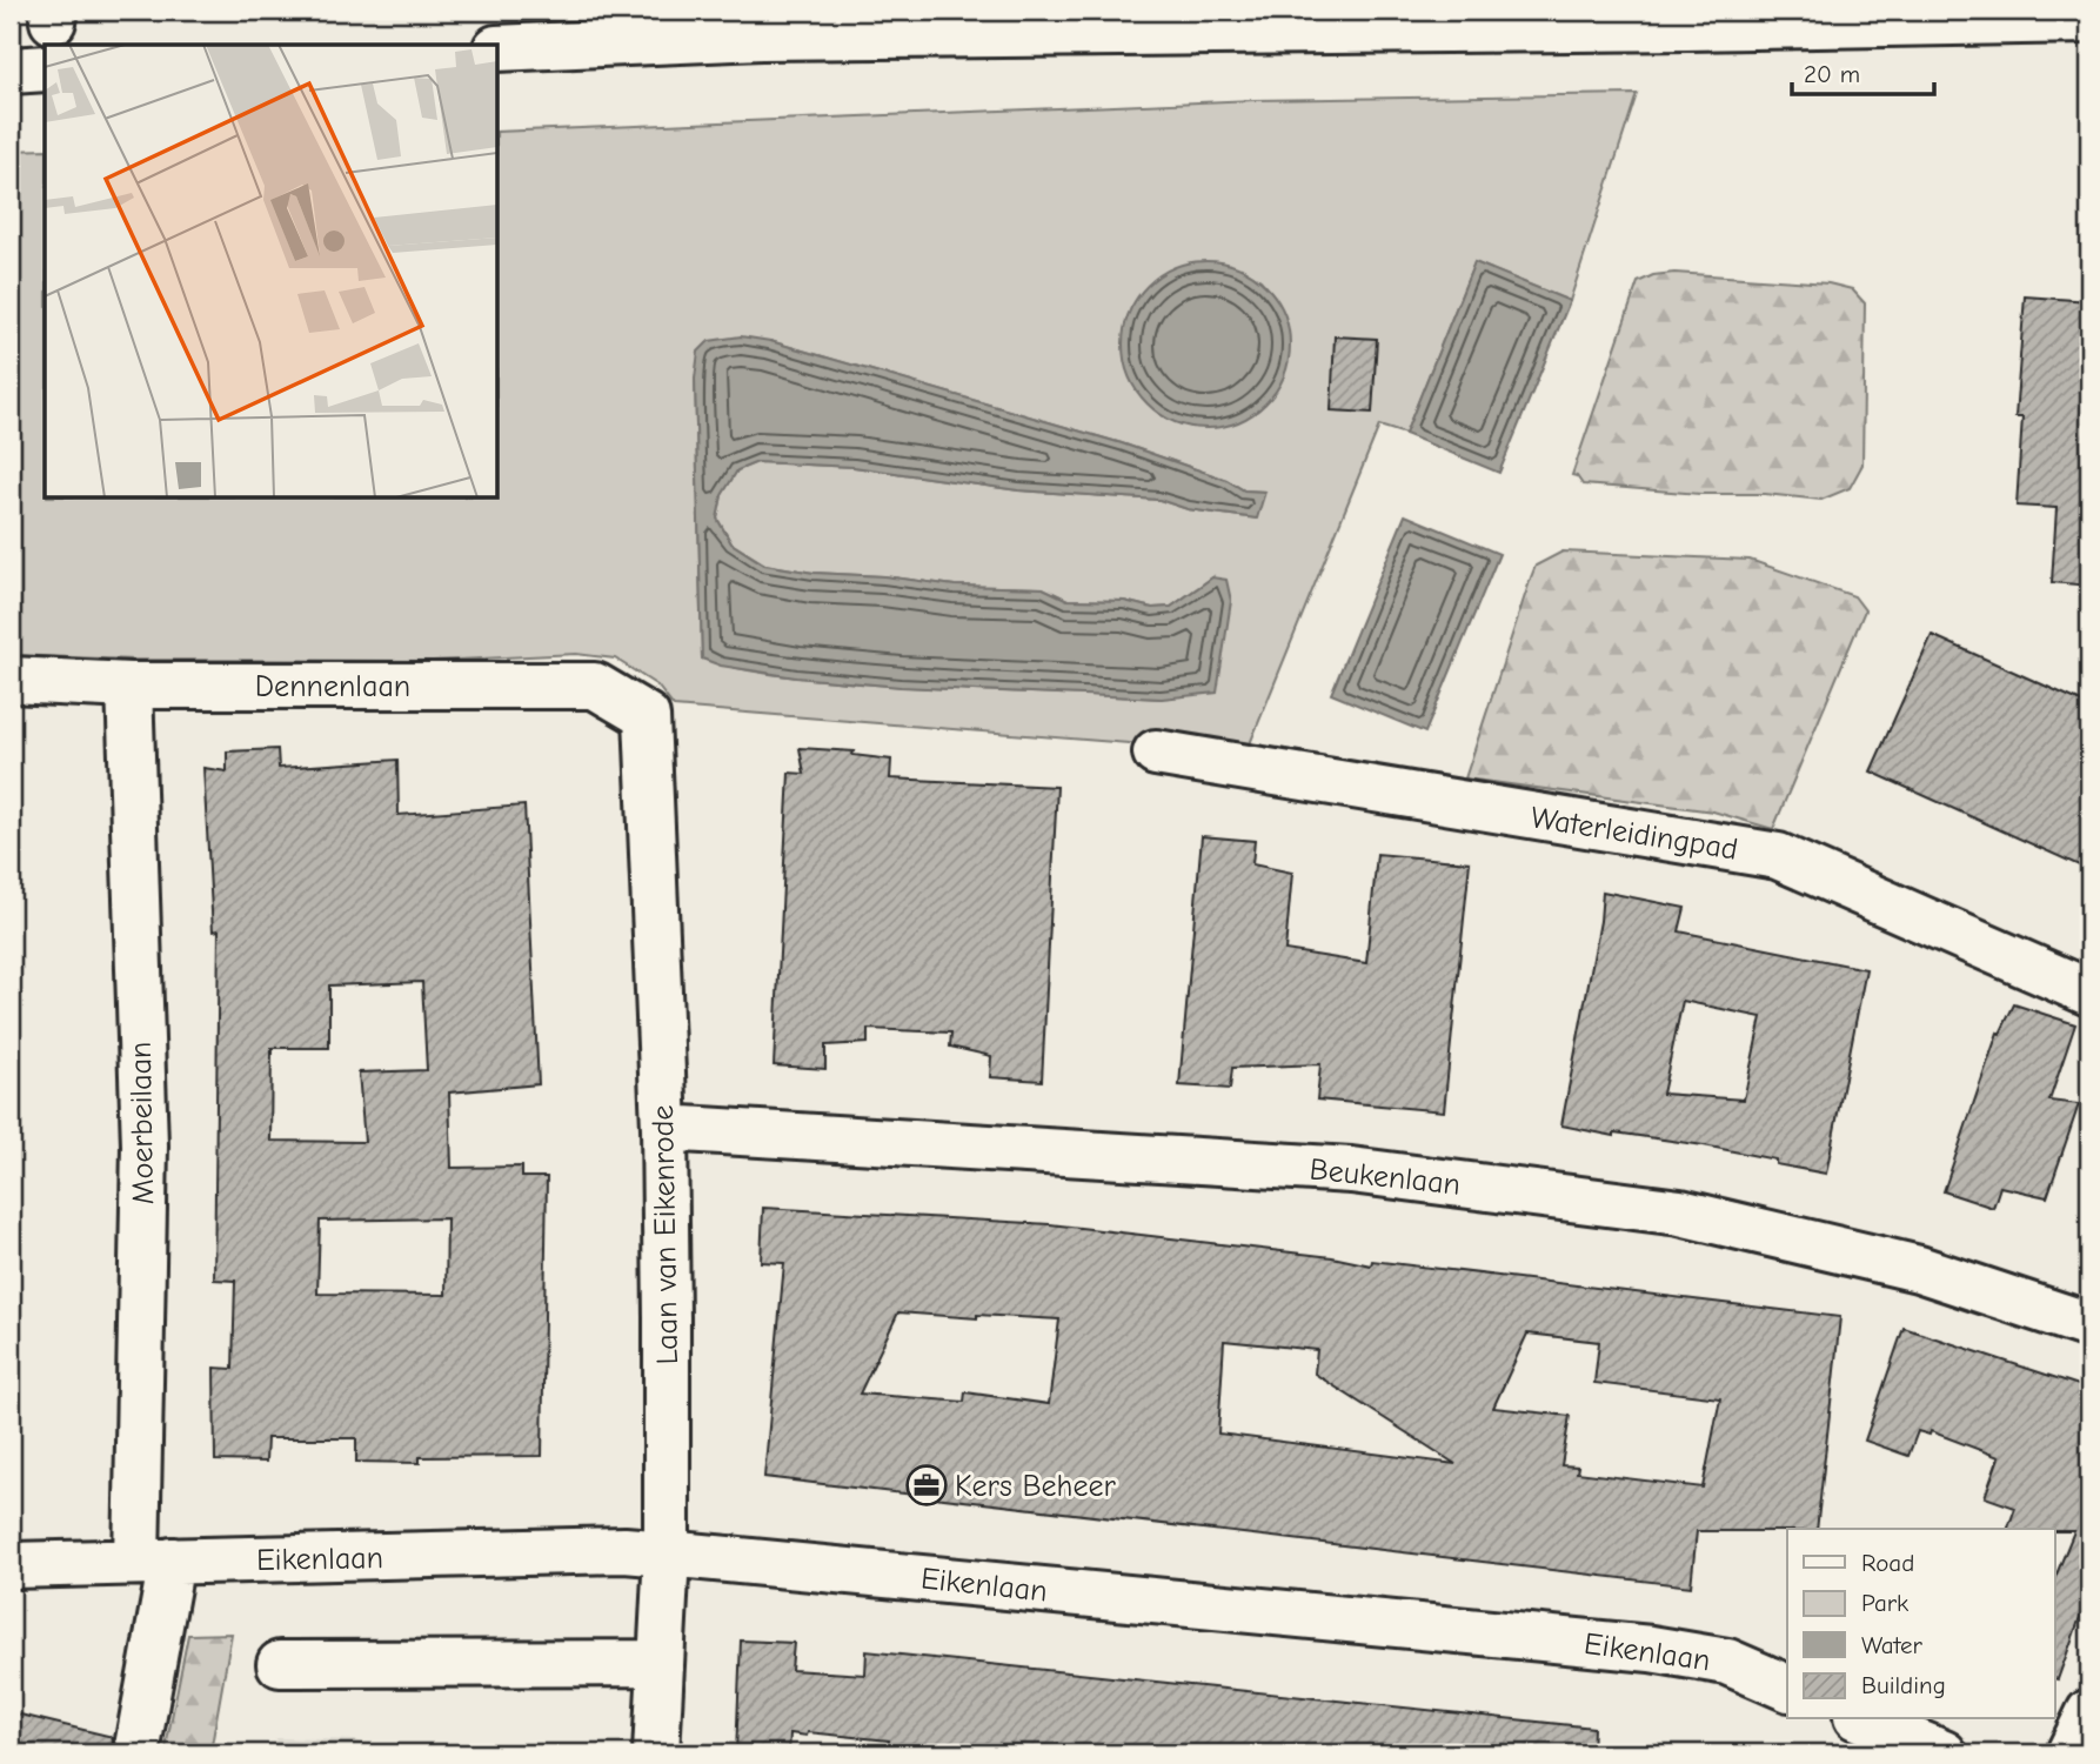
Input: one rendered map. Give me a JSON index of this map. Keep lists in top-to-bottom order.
{
  "streets": {
    "street": [
      "Dennenlaan",
      "Waterleidingpad",
      "Moerbeilaan",
      "Beukenlaan",
      "Laan van Eikenrode",
      "Eikenlaan"
    ]
  },
  "crossings": [
    ["Dennenlaan", "Moerbeilaan"],
    ["Dennenlaan", "Laan van Eikenrode"],
    ["Moerbeilaan", "Eikenlaan"],
    ["Beukenlaan", "Laan van Eikenrode"],
    ["Laan van Eikenrode", "Eikenlaan"]
  ],
  "places": {
    "office": ["Kers Beheer"]
  },
  "legend": [
    "Road",
    "Park",
    "Water",
    "Building"
  ],
  "scale_bar": "20 m"
}
